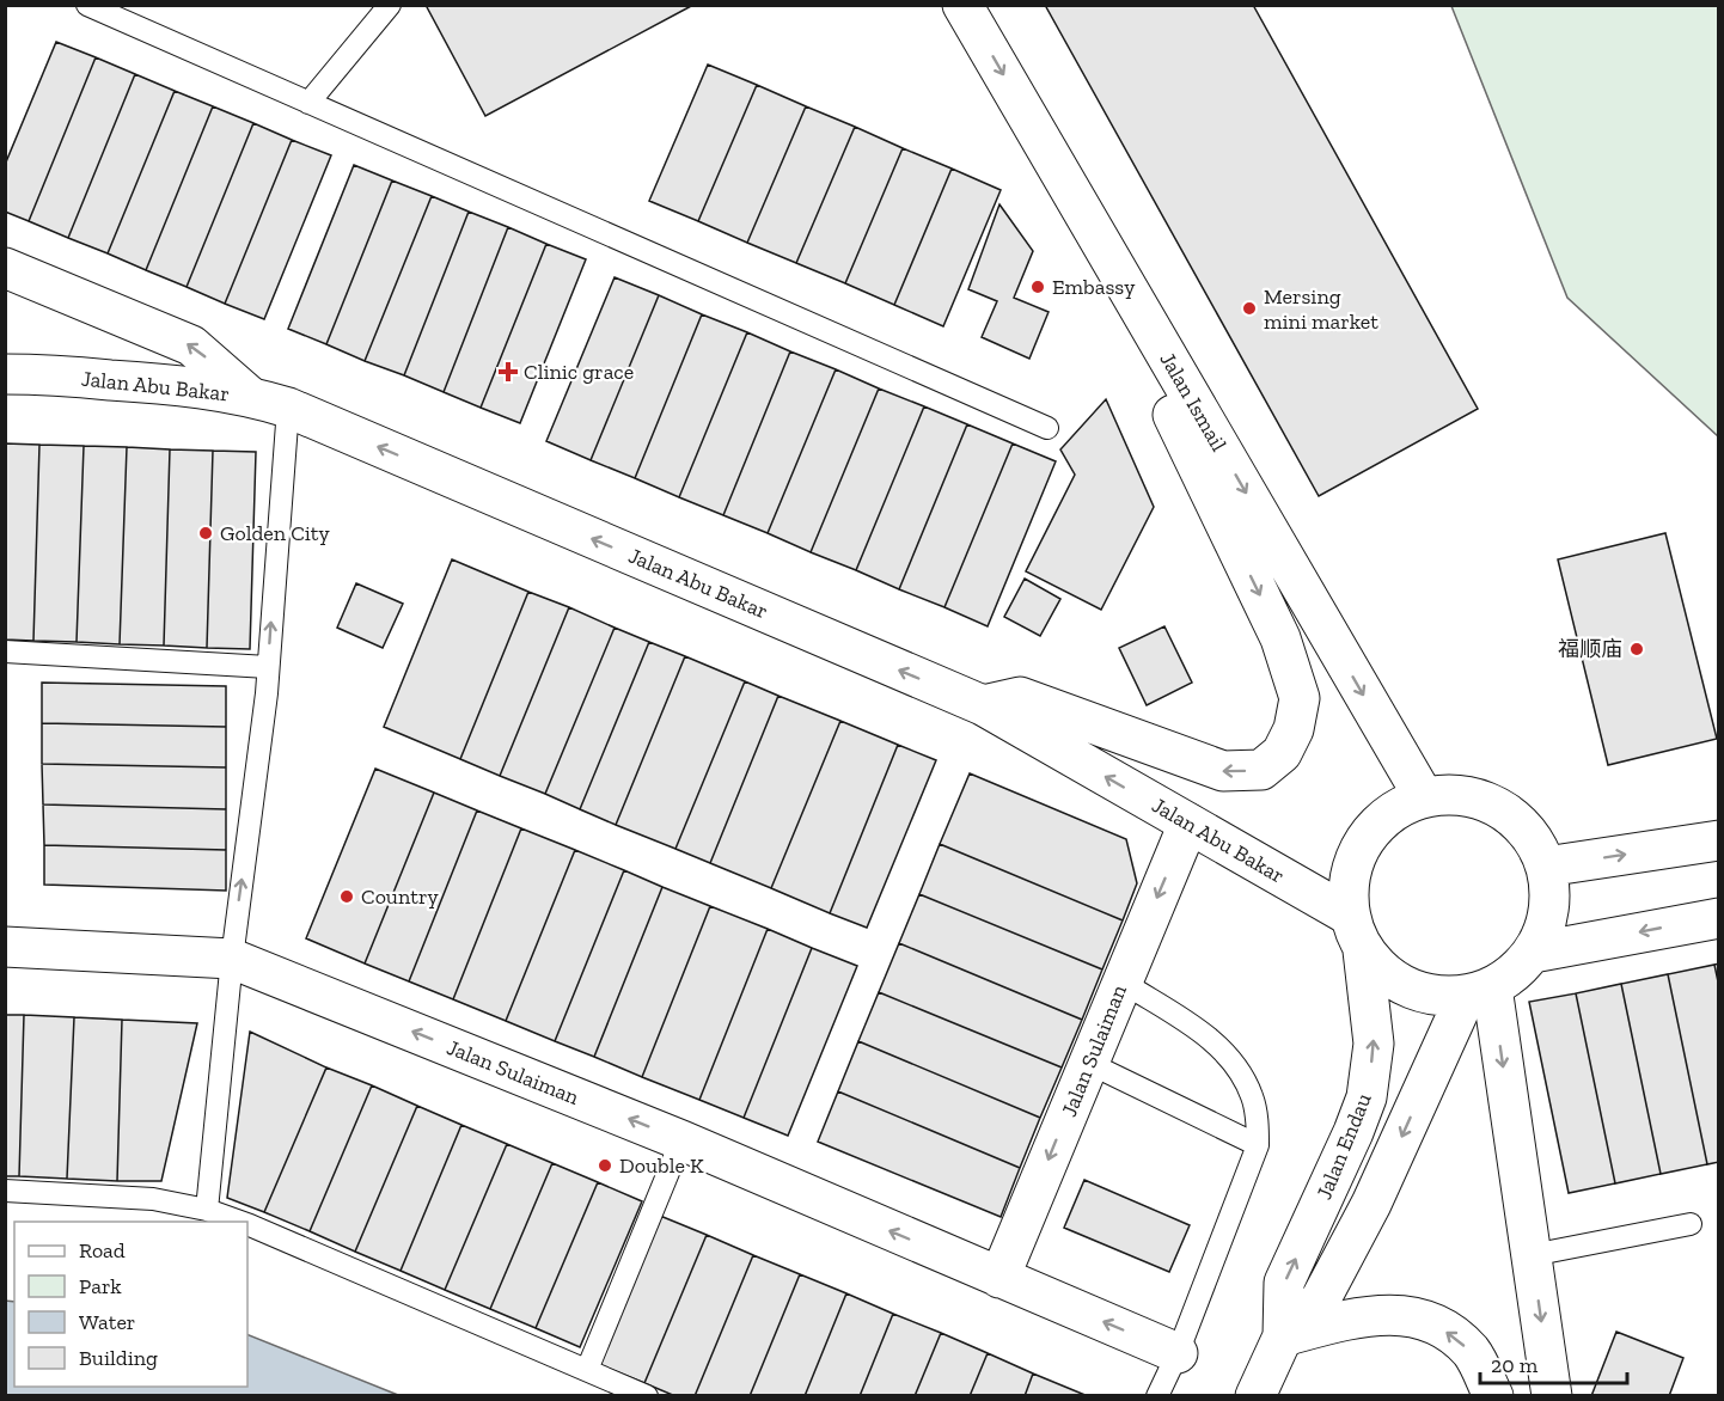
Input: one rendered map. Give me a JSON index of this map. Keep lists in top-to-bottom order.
{
  "streets": {
    "main road": [
      "Jalan Abu Bakar",
      "Jalan Ismail",
      "Jalan Sulaiman",
      "Jalan Endau"
    ]
  },
  "crossings": [
    ["Jalan Abu Bakar", "Jalan Ismail"],
    ["Jalan Abu Bakar", "Jalan Sulaiman"],
    ["Jalan Abu Bakar", "Jalan Endau"],
    ["Jalan Ismail", "Jalan Endau"]
  ],
  "one_way": ["Jalan Abu Bakar", "Jalan Ismail"],
  "places": {
    "other": [
      "Embassy",
      "Mersing mini market",
      "Golden City",
      "福顺庙",
      "Country",
      "Double K"
    ],
    "health": ["Clinic grace"]
  },
  "legend": [
    "Road",
    "Park",
    "Water",
    "Building"
  ],
  "scale_bar": "20 m"
}
